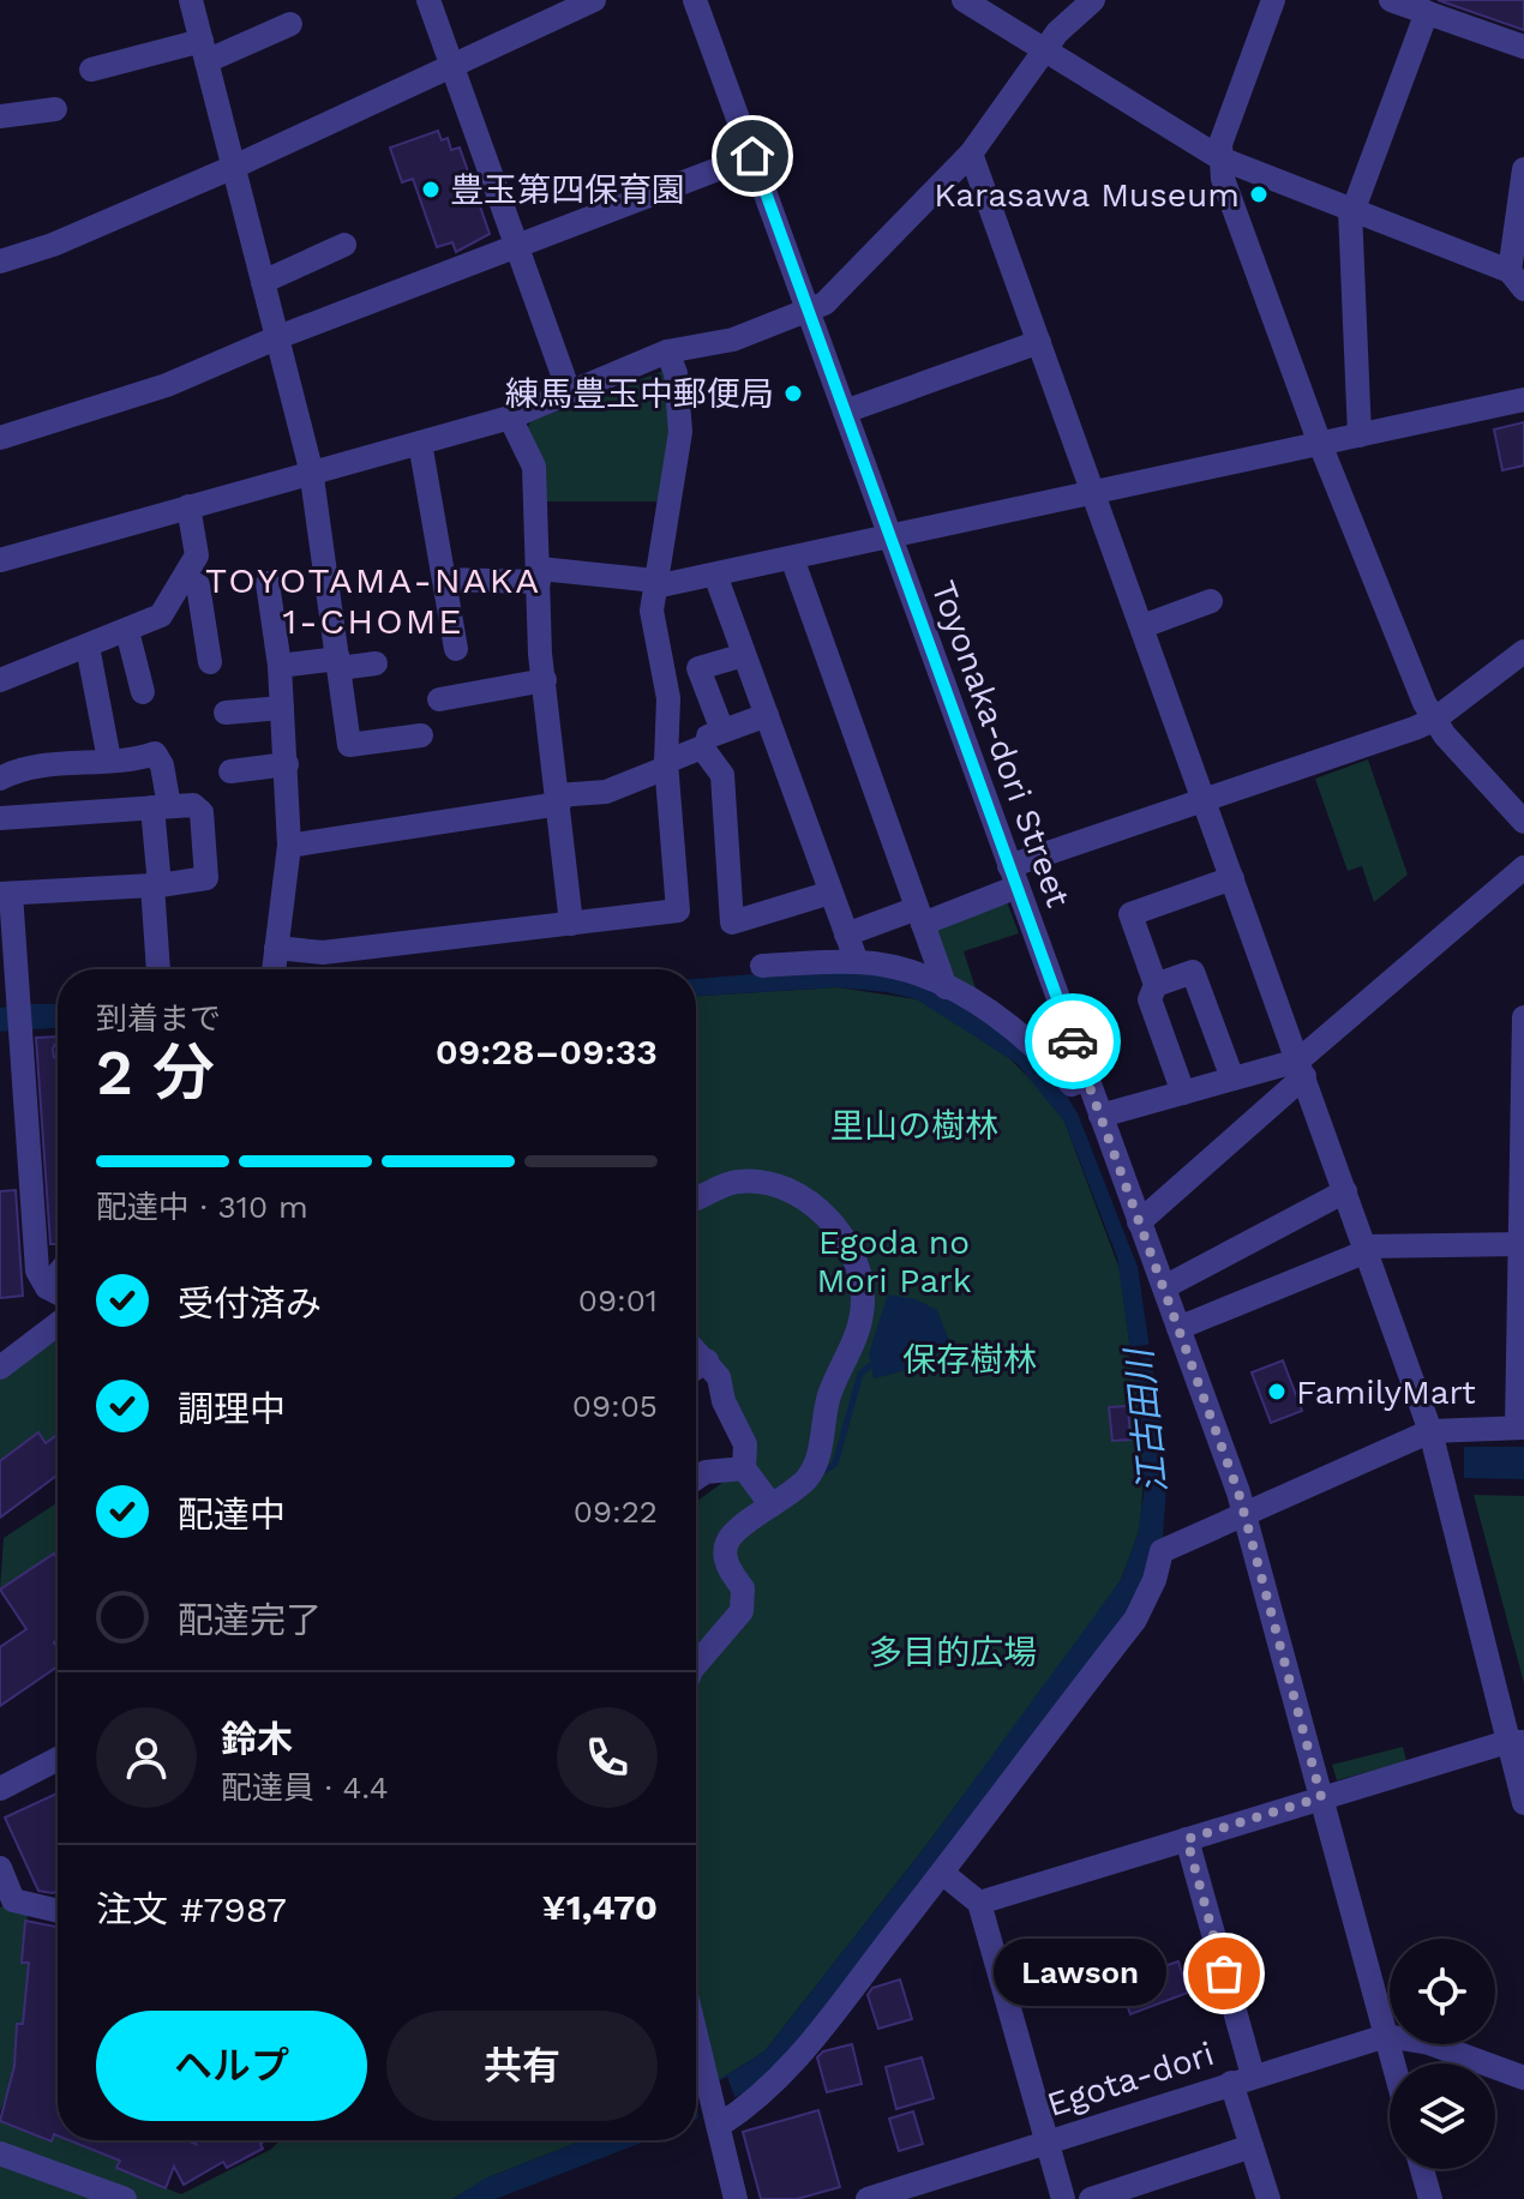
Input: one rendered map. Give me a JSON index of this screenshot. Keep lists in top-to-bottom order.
{
  "streets": {
    "street": ["Toyonaka-dori Street", "Egota-dori"]
  },
  "crossings": [
    ["Toyonaka-dori Street", "Egota-dori"]
  ],
  "districts": ["TOYOTAMA-NAKA 1-CHOME"],
  "water": ["江古田川"],
  "parks": [
    "里山の樹林",
    "Egoda no Mori Park",
    "保存樹林",
    "多目的広場"
  ],
  "places": [
    "豊玉第四保育園",
    "Karasawa Museum",
    "練馬豊玉中郵便局",
    "FamilyMart",
    "Lawson"
  ],
  "page": {
    "heading": ["2 分", "到着まで", "09:28–09:33"],
    "panel": [
      "鈴木",
      "配達員 · 4.4",
      "注文 #7987",
      "¥1,470"
    ],
    "bar": "配達中 · 310 m",
    "list": [
      ["受付済み", "09:01"],
      ["調理中", "09:05"],
      ["配達中", "09:22"],
      "配達完了"
    ],
    "bubble": "Lawson",
    "buttons": ["ヘルプ", "共有"]
  }
}
